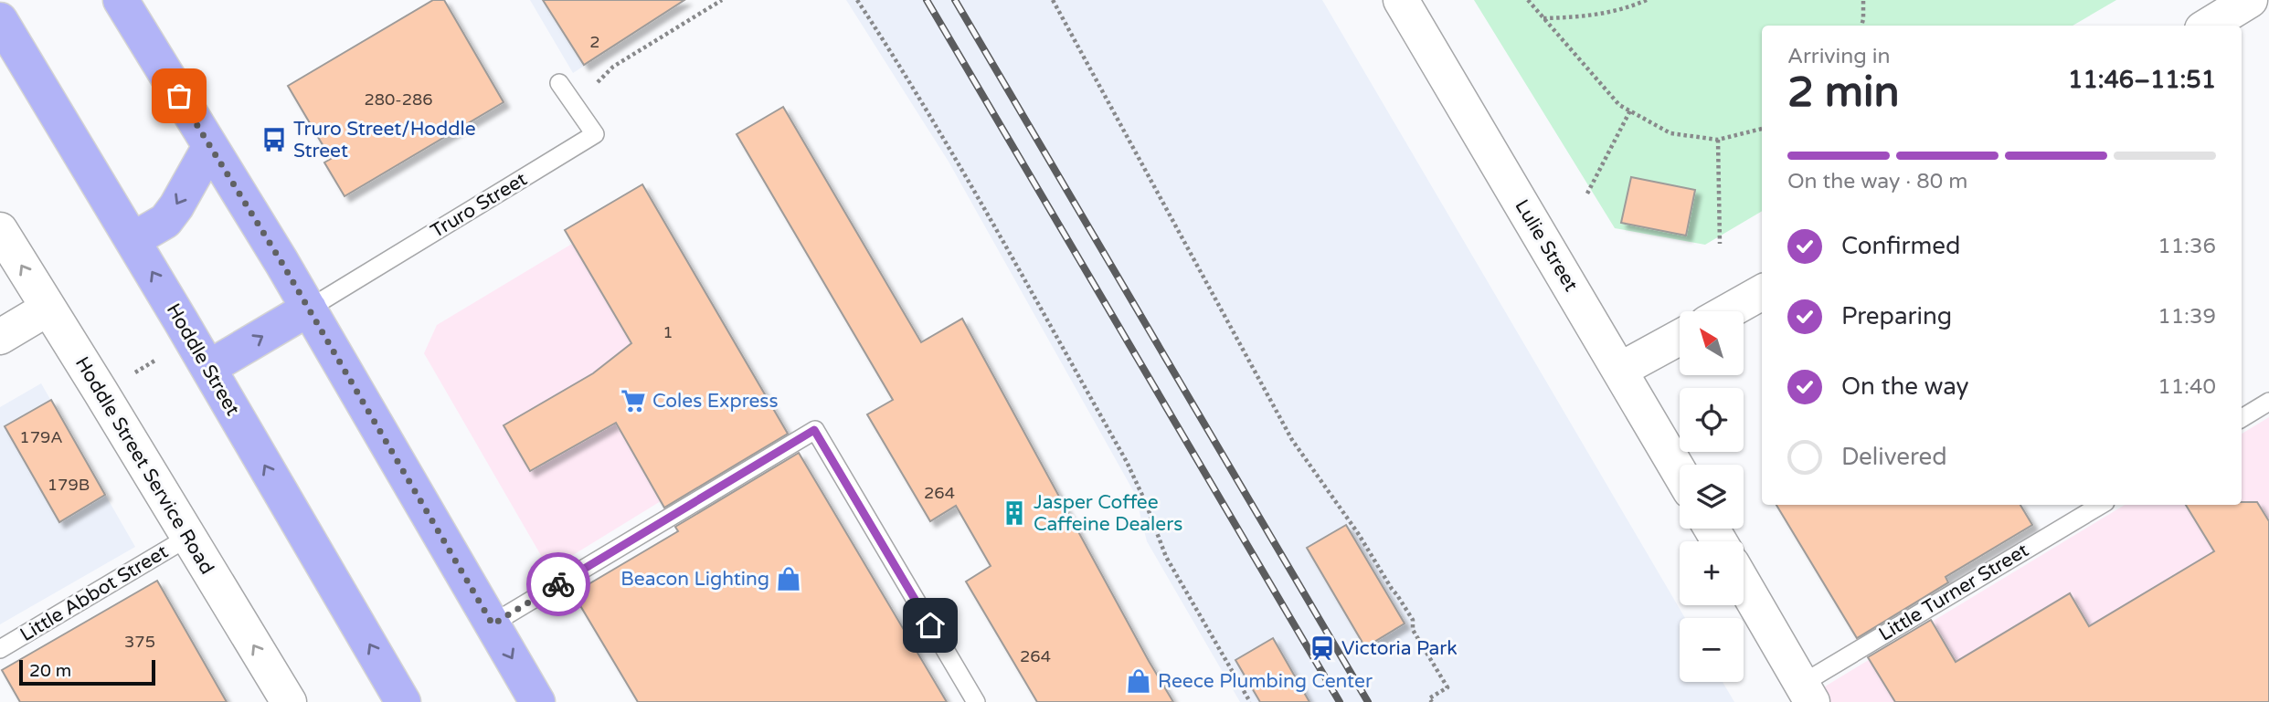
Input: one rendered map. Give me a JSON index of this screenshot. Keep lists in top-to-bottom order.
{
  "streets": {
    "highway": ["Hoddle Street"],
    "street": ["Lulie Street", "Hoddle Street Service Road"],
    "lane": ["Truro Street", "Little Turner Street", "Little Abbot Street"]
  },
  "crossings": [
    ["Hoddle Street Service Road", "Little Abbot Street"]
  ],
  "one_way": ["Hoddle Street Service Road"],
  "places": {
    "bus stop": ["Truro Street/Hoddle Street"],
    "supermarket": ["Coles Express"],
    "building": ["Jasper Coffee Caffeine Dealers"],
    "shop": ["Beacon Lighting", "Reece Plumbing Center"],
    "station": ["Victoria Park"]
  },
  "house_numbers": [
    "2",
    "280-286",
    "1",
    "179A",
    "179B",
    "264",
    "375",
    "264"
  ],
  "scale_bar": "20 m",
  "north": "top left",
  "page": {
    "heading": ["2 min", "Arriving in", "11:46–11:51"],
    "bar": "On the way · 80 m",
    "list": [
      ["Confirmed", "11:36"],
      ["Preparing", "11:39"],
      ["On the way", "11:40"],
      "Delivered"
    ],
    "map_buttons": ["+", "−"],
    "scale": "20 m"
  }
}
